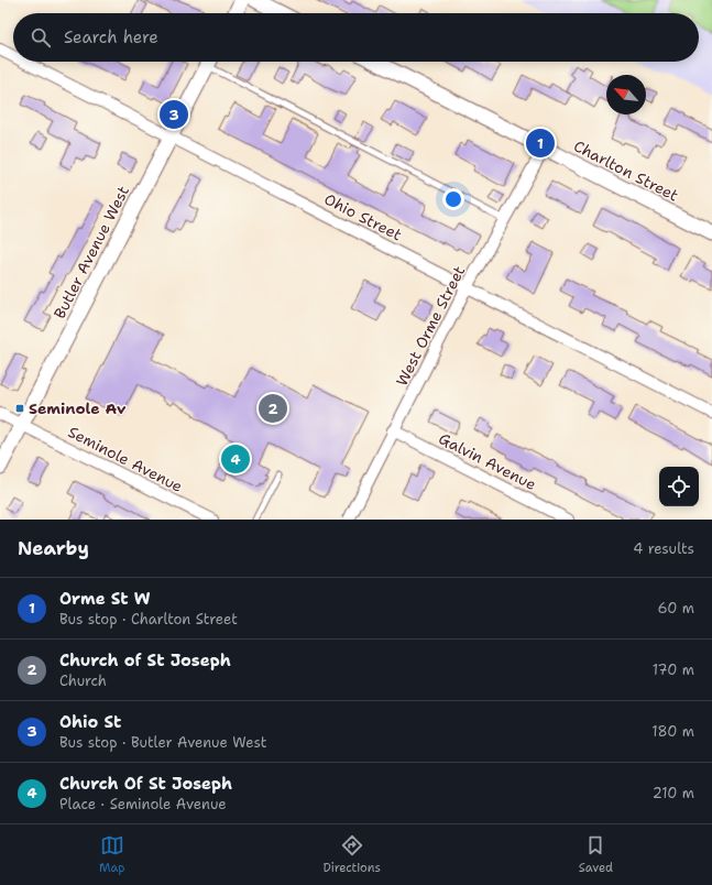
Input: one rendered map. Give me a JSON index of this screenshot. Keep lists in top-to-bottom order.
{
  "streets": {
    "street": [
      "Charlton Street",
      "Ohio Street",
      "Butler Avenue West",
      "West Orme Street",
      "Seminole Avenue",
      "Galvin Avenue"
    ]
  },
  "crossings": [
    ["Charlton Street", "West Orme Street"],
    ["Ohio Street", "Butler Avenue West"],
    ["Ohio Street", "West Orme Street"],
    ["Butler Avenue West", "Seminole Avenue"],
    ["West Orme Street", "Galvin Avenue"]
  ],
  "places": {
    "transit": ["Seminole Av"]
  },
  "north": "top left",
  "page": {
    "search": "Search here",
    "pins": [
      "3",
      "1",
      "2",
      "4"
    ],
    "heading": ["Nearby", "4 results"],
    "list": [
      {
        "mark": "1",
        "name": "Orme St W",
        "note": "Bus stop · Charlton Street",
        "value": "60 m"
      },
      {
        "mark": "2",
        "name": "Church of St Joseph",
        "note": "Church",
        "value": "170 m"
      },
      {
        "mark": "3",
        "name": "Ohio St",
        "note": "Bus stop · Butler Avenue West",
        "value": "180 m"
      },
      {
        "mark": "4",
        "name": "Church Of St Joseph",
        "note": "Place · Seminole Avenue",
        "value": "210 m"
      }
    ],
    "nav": ["Map", "Directions", "Saved"]
  }
}
